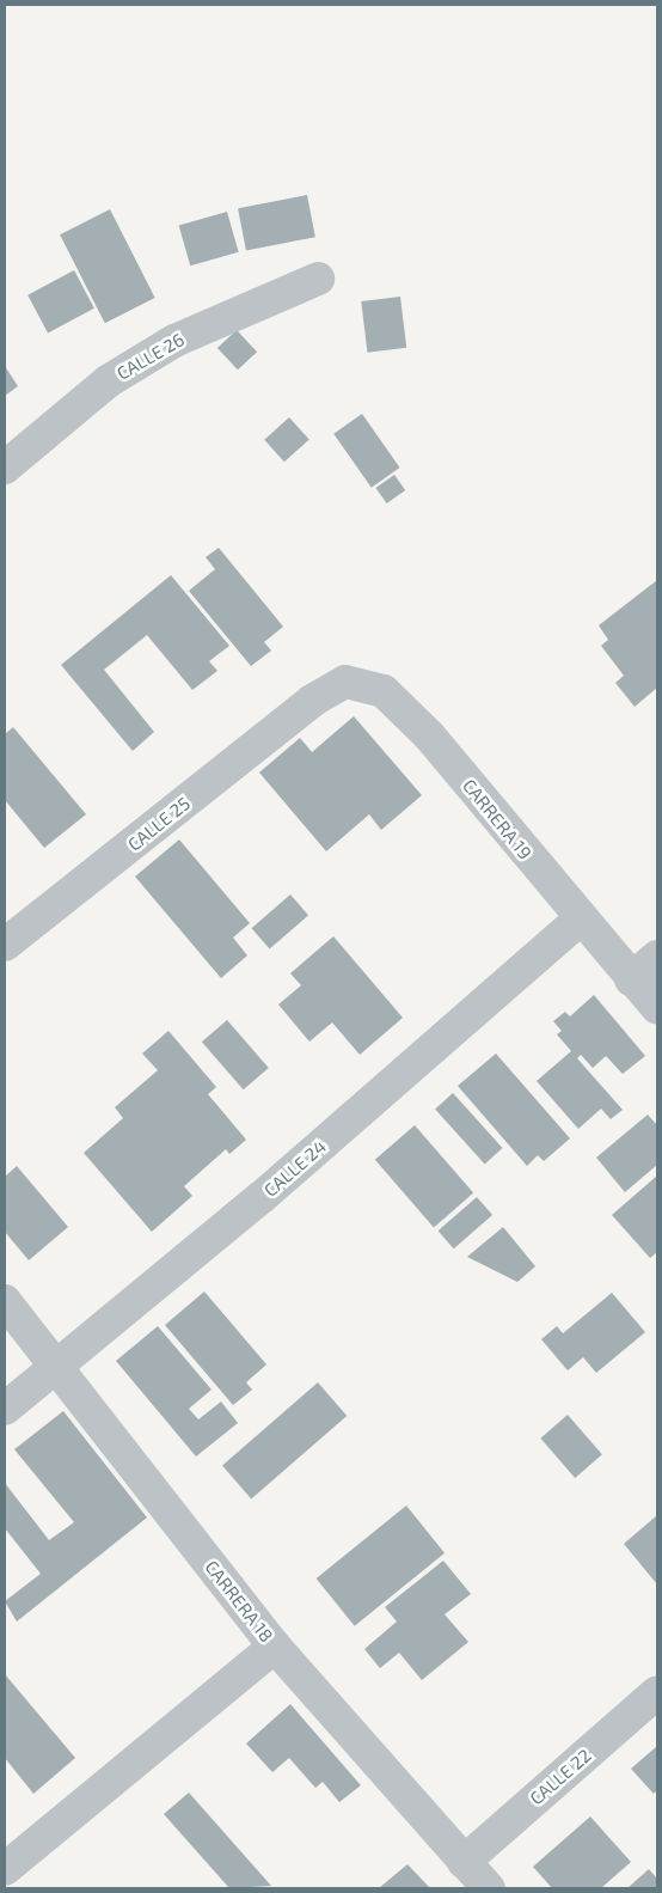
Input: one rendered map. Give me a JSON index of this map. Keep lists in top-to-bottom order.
{
  "streets": {
    "street": [
      "CALLE 26",
      "CARRERA 19",
      "CALLE 25",
      "CALLE 24",
      "CARRERA 18",
      "CALLE 22"
    ]
  },
  "crossings": [
    ["CARRERA 19", "CALLE 25"],
    ["CARRERA 19", "CALLE 24"],
    ["CALLE 24", "CARRERA 18"],
    ["CARRERA 18", "CALLE 22"]
  ]
}
